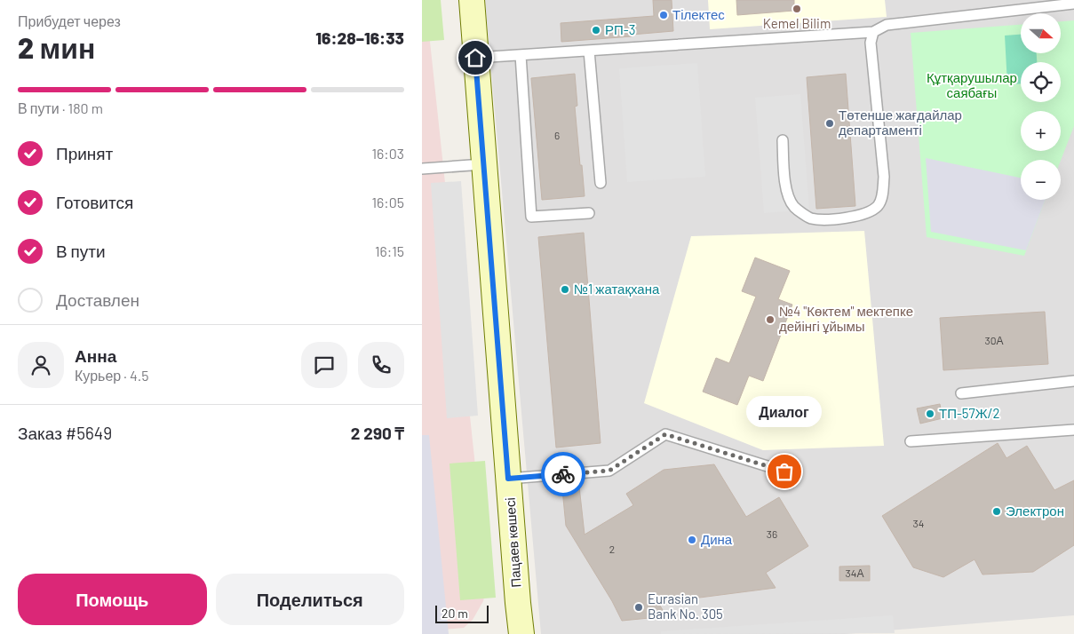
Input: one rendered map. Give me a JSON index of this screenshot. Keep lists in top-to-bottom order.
{
  "streets": {
    "main road": ["Пацаев көшесі"]
  },
  "parks": ["Құтқарушылар саябағы"],
  "places": [
    "Kemel Bilim",
    "Тілектес",
    "РП-3",
    "Төтенше жағдайлар департаменті",
    "№1 жатақхана",
    "№4 \"Көктем\" мектепке дейінгі ұйымы",
    "ТП-57Ж/2",
    "Диалог",
    "Электрон",
    "Дина",
    "Eurasian Bank No. 305"
  ],
  "house_numbers": [
    "6",
    "30А",
    "34",
    "36",
    "2",
    "34А"
  ],
  "scale_bar": "20 m",
  "north": "right",
  "page": {
    "heading": ["2 мин", "Прибудет через", "16:28–16:33"],
    "panel": [
      "Анна",
      "Курьер · 4.5",
      "Заказ #5649",
      "2 290 ₸"
    ],
    "map_buttons": ["+", "−"],
    "bar": "В пути · 180 m",
    "list": [
      ["Принят", "16:03"],
      ["Готовится", "16:05"],
      ["В пути", "16:15"],
      "Доставлен"
    ],
    "bubble": "Диалог",
    "buttons": ["Помощь", "Поделиться"],
    "scale": "20 m"
  }
}
